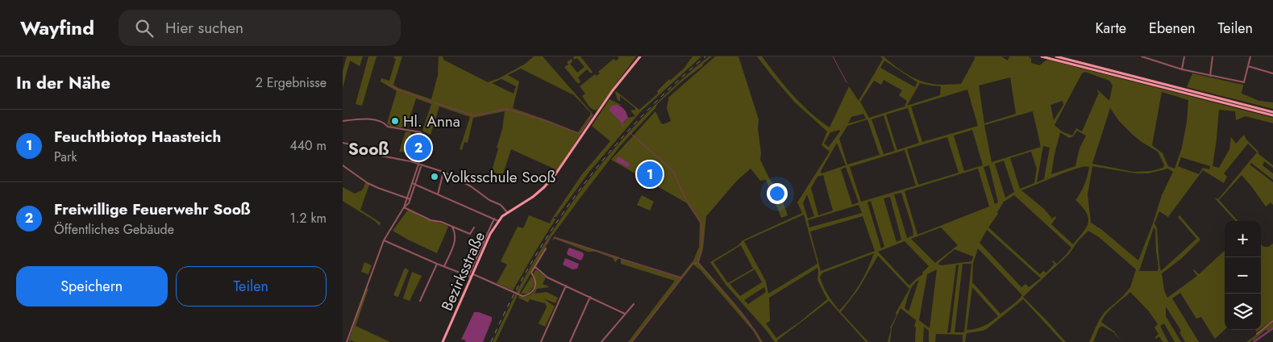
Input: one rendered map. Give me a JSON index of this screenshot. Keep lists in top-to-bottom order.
{
  "streets": {
    "main road": ["Bezirksstraße"]
  },
  "districts": ["Sooß"],
  "places": ["Hl. Anna", "Volksschule Sooß"],
  "page": {
    "header": "Wayfind",
    "search": "Hier suchen",
    "nav": ["Karte", "Ebenen", "Teilen"],
    "heading": ["In der Nähe", "2 Ergebnisse"],
    "list": [
      {
        "mark": "1",
        "name": "Feuchtbiotop Haasteich",
        "note": "Park",
        "value": "440 m"
      },
      {
        "mark": "2",
        "name": "Freiwillige Feuerwehr Sooß",
        "note": "Öffentliches Gebäude",
        "value": "1.2 km"
      }
    ],
    "pins": ["2", "1"],
    "map_buttons": ["+", "−"],
    "buttons": ["Speichern", "Teilen"]
  }
}
